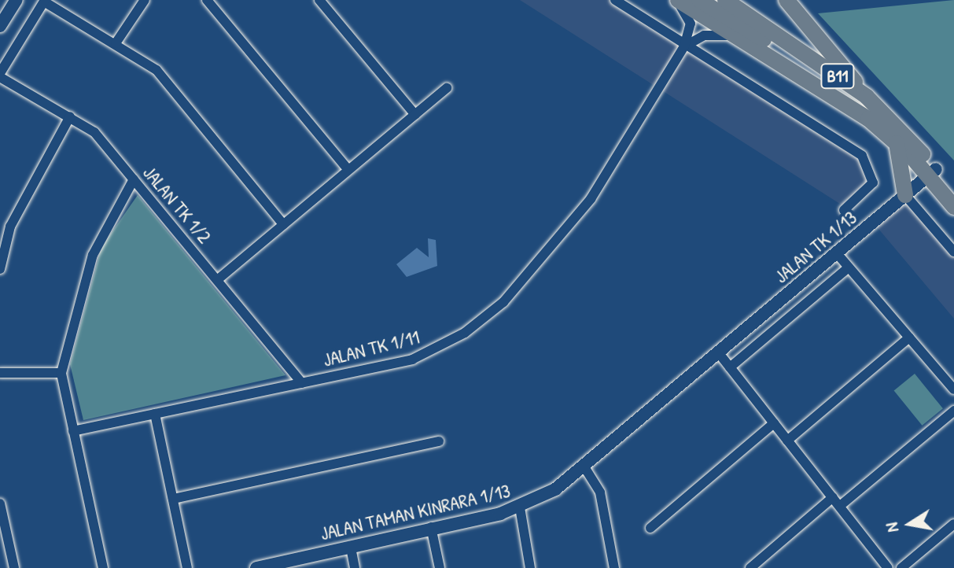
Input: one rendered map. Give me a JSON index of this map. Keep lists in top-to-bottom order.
{
  "streets": {
    "main road": ["B11"],
    "street": [
      "JALAN TK 1/2",
      "JALAN TK 1/13",
      "JALAN TK 1/11",
      "JALAN TAMAN KINRARA 1/13"
    ]
  },
  "crossings": [
    ["B11", "JALAN TK 1/13"],
    ["JALAN TK 1/2", "JALAN TK 1/11"],
    ["JALAN TK 1/13", "JALAN TAMAN KINRARA 1/13"]
  ],
  "north": "left"
}
